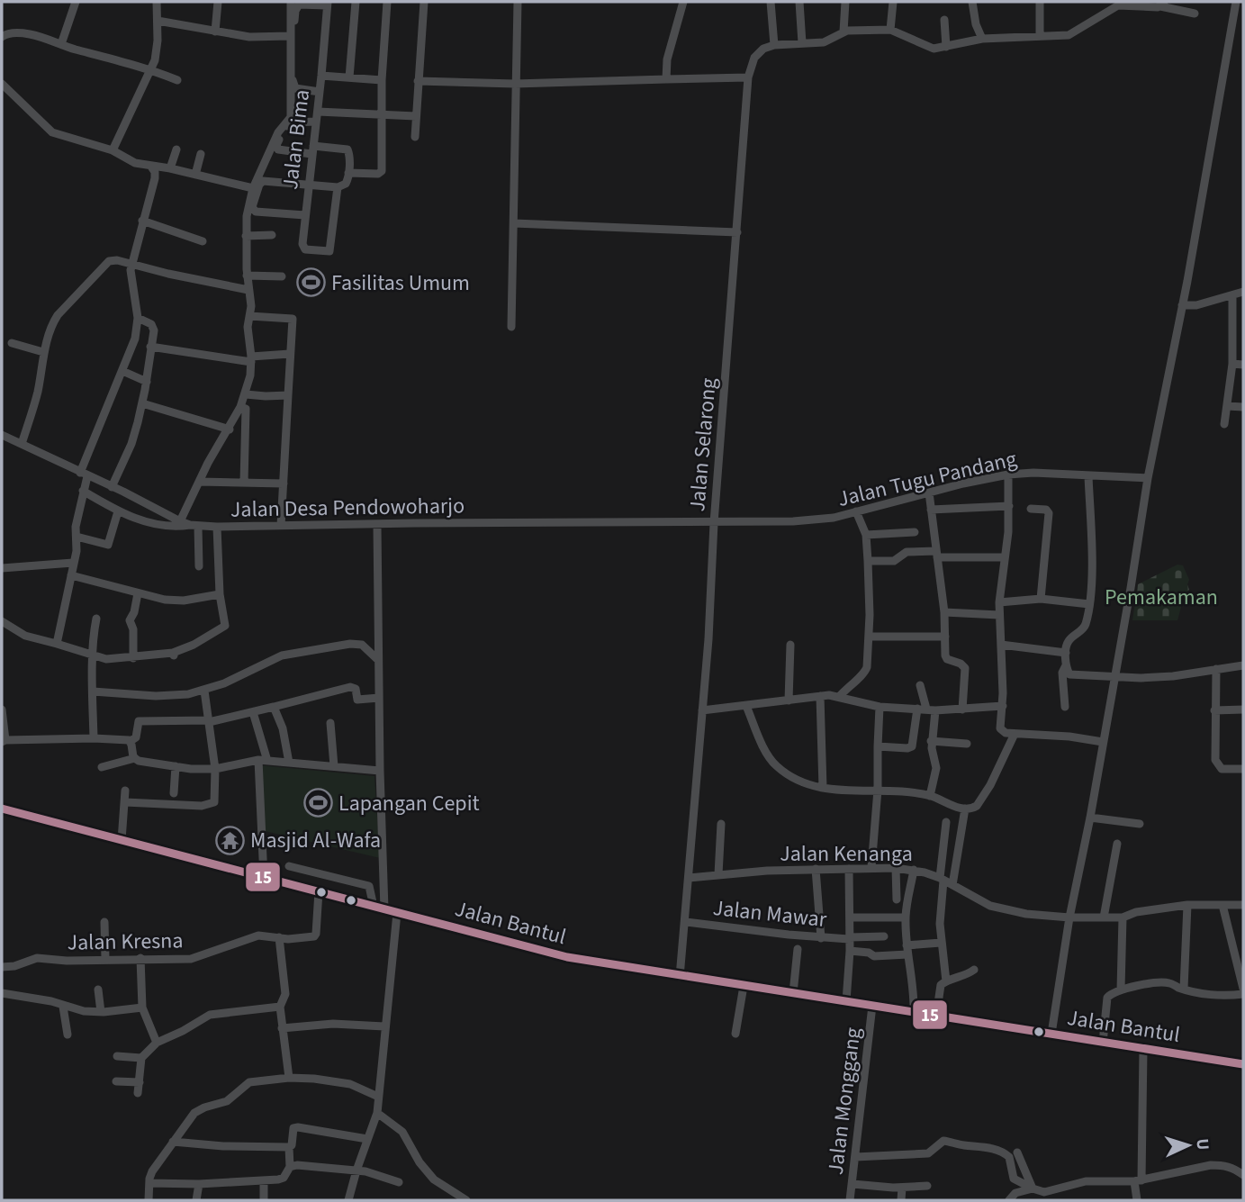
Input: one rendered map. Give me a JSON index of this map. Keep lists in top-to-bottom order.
{
  "streets": {
    "main road": ["Jalan Bantul"],
    "street": [
      "Jalan Bima",
      "Jalan Selarong",
      "Jalan Tugu Pandang",
      "Jalan Desa Pendowoharjo",
      "Jalan Kenanga",
      "Jalan Mawar",
      "Jalan Kresna",
      "Jalan Monggang"
    ]
  },
  "crossings": [
    ["Jalan Selarong", "Jalan Tugu Pandang"],
    ["Jalan Selarong", "Jalan Desa Pendowoharjo"],
    ["Jalan Selarong", "Jalan Kenanga"],
    ["Jalan Selarong", "Jalan Mawar"],
    ["Jalan Selarong", "Jalan Bantul"],
    ["Jalan Tugu Pandang", "Jalan Desa Pendowoharjo"],
    ["Jalan Bantul", "Jalan Kresna"],
    ["Jalan Bantul", "Jalan Monggang"]
  ],
  "parks": ["Pemakaman"],
  "places": {
    "sports": ["Fasilitas Umum", "Lapangan Cepit"],
    "temple": ["Masjid Al-Wafa"]
  },
  "lines": ["transit line 15"],
  "north": "right"
}
